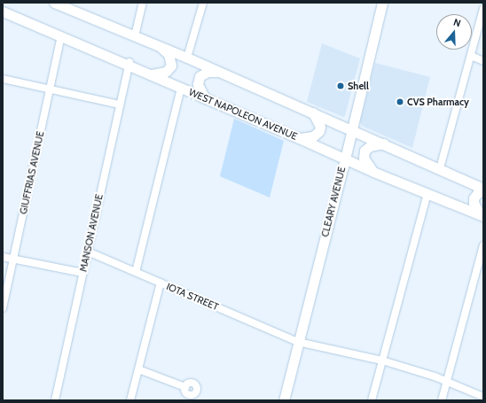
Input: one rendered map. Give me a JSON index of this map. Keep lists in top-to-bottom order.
{
  "streets": {
    "main road": ["WEST NAPOLEON AVENUE", "CLEARY AVENUE"],
    "street": ["GIUFFRIAS AVENUE", "MANSON AVENUE", "IOTA STREET"]
  },
  "crossings": [
    ["WEST NAPOLEON AVENUE", "GIUFFRIAS AVENUE"],
    ["WEST NAPOLEON AVENUE", "CLEARY AVENUE"],
    ["WEST NAPOLEON AVENUE", "MANSON AVENUE"],
    ["CLEARY AVENUE", "IOTA STREET"],
    ["MANSON AVENUE", "IOTA STREET"]
  ],
  "places": ["Shell", "CVS Pharmacy"],
  "north": "top"
}
